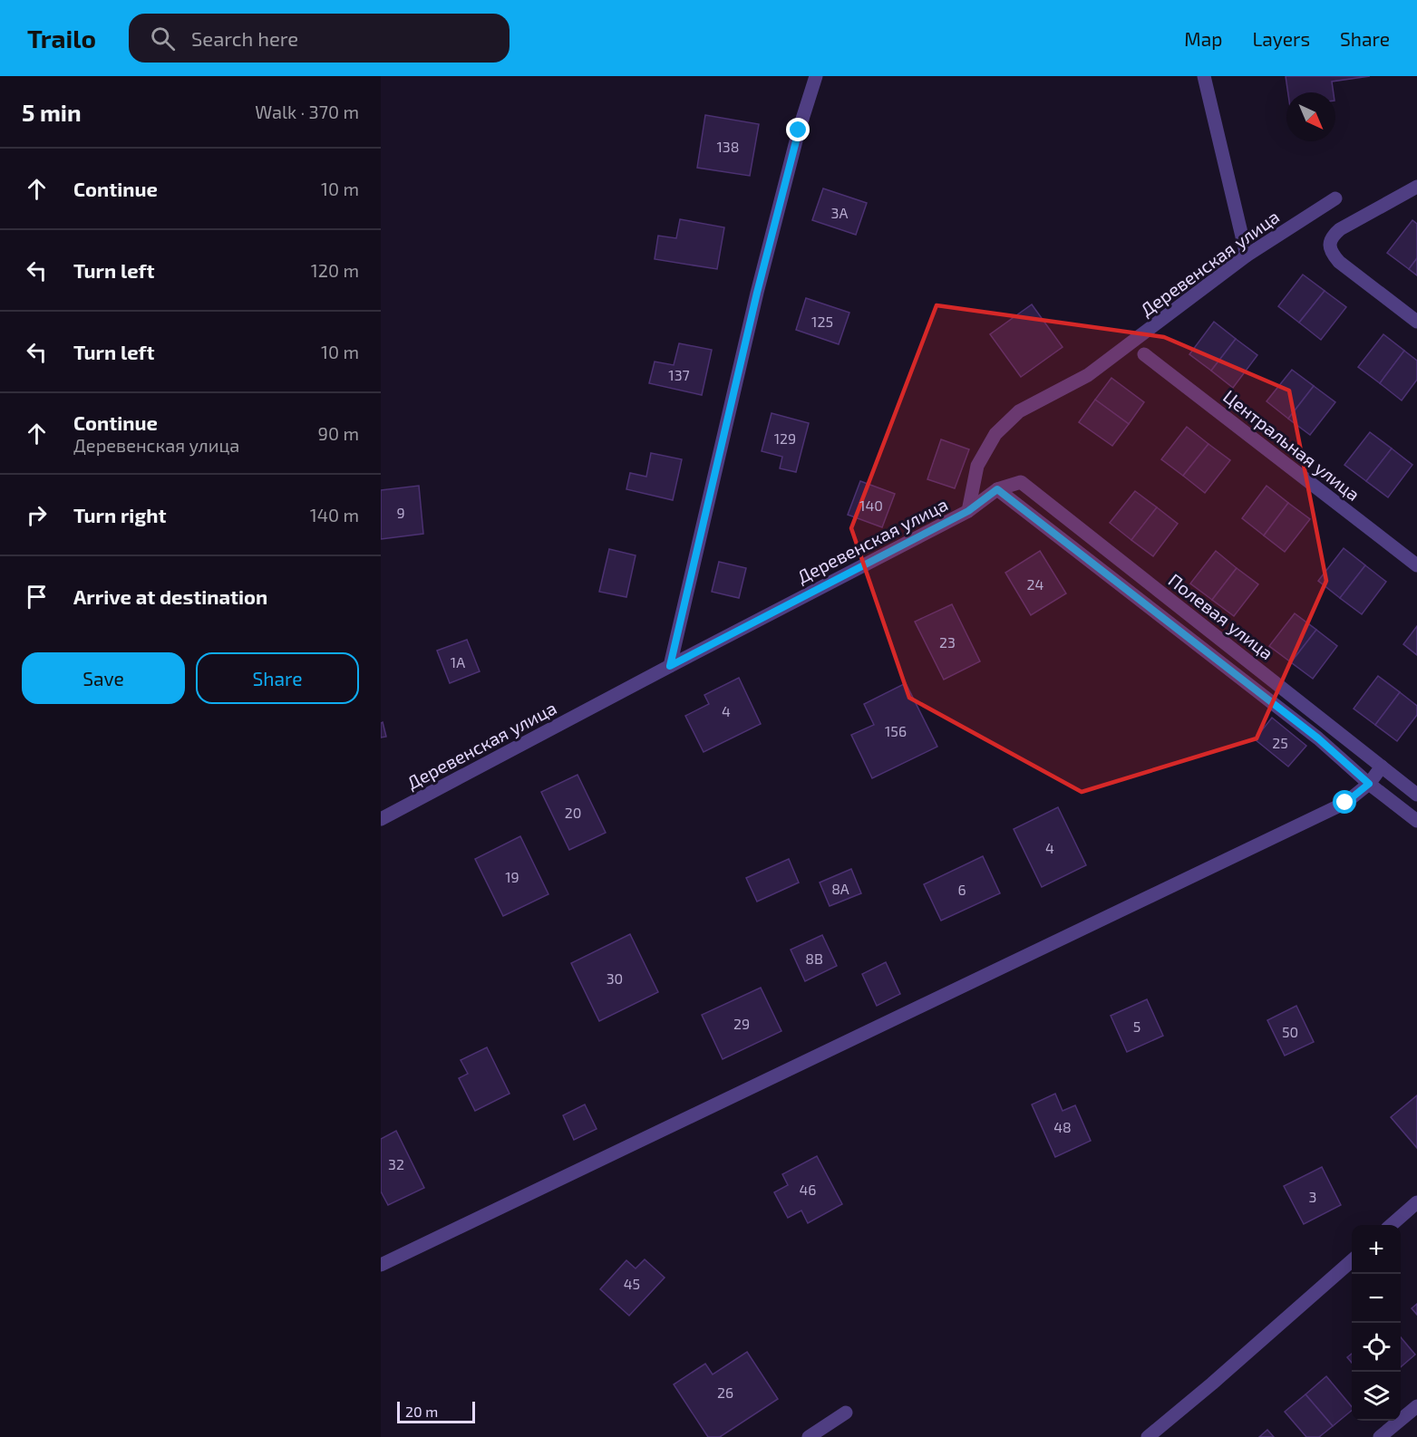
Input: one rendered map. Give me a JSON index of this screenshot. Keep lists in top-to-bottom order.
{
  "streets": {
    "street": ["Деревенская улица", "Центральная улица", "Полевая улица"]
  },
  "house_numbers": [
    "138",
    "3А",
    "125",
    "137",
    "129",
    "140",
    "9",
    "24",
    "23",
    "1А",
    "4",
    "156",
    "25",
    "20",
    "4",
    "19",
    "8А",
    "6",
    "8В",
    "30",
    "29",
    "5",
    "50",
    "48",
    "32",
    "46",
    "3",
    "45",
    "26"
  ],
  "scale_bar": "20 m",
  "north": "bottom right",
  "page": {
    "header": "Trailo",
    "search": "Search here",
    "nav": ["Map", "Layers", "Share"],
    "heading": ["5 min", "Walk · 370 m"],
    "list": [
      ["Continue", "10 m"],
      ["Turn left", "120 m"],
      ["Turn left", "10 m"],
      ["Continue", "Деревенская улица", "90 m"],
      ["Turn right", "140 m"],
      "Arrive at destination"
    ],
    "buttons": ["Save", "Share"],
    "map_buttons": ["+", "−"],
    "scale": "20 m"
  }
}
